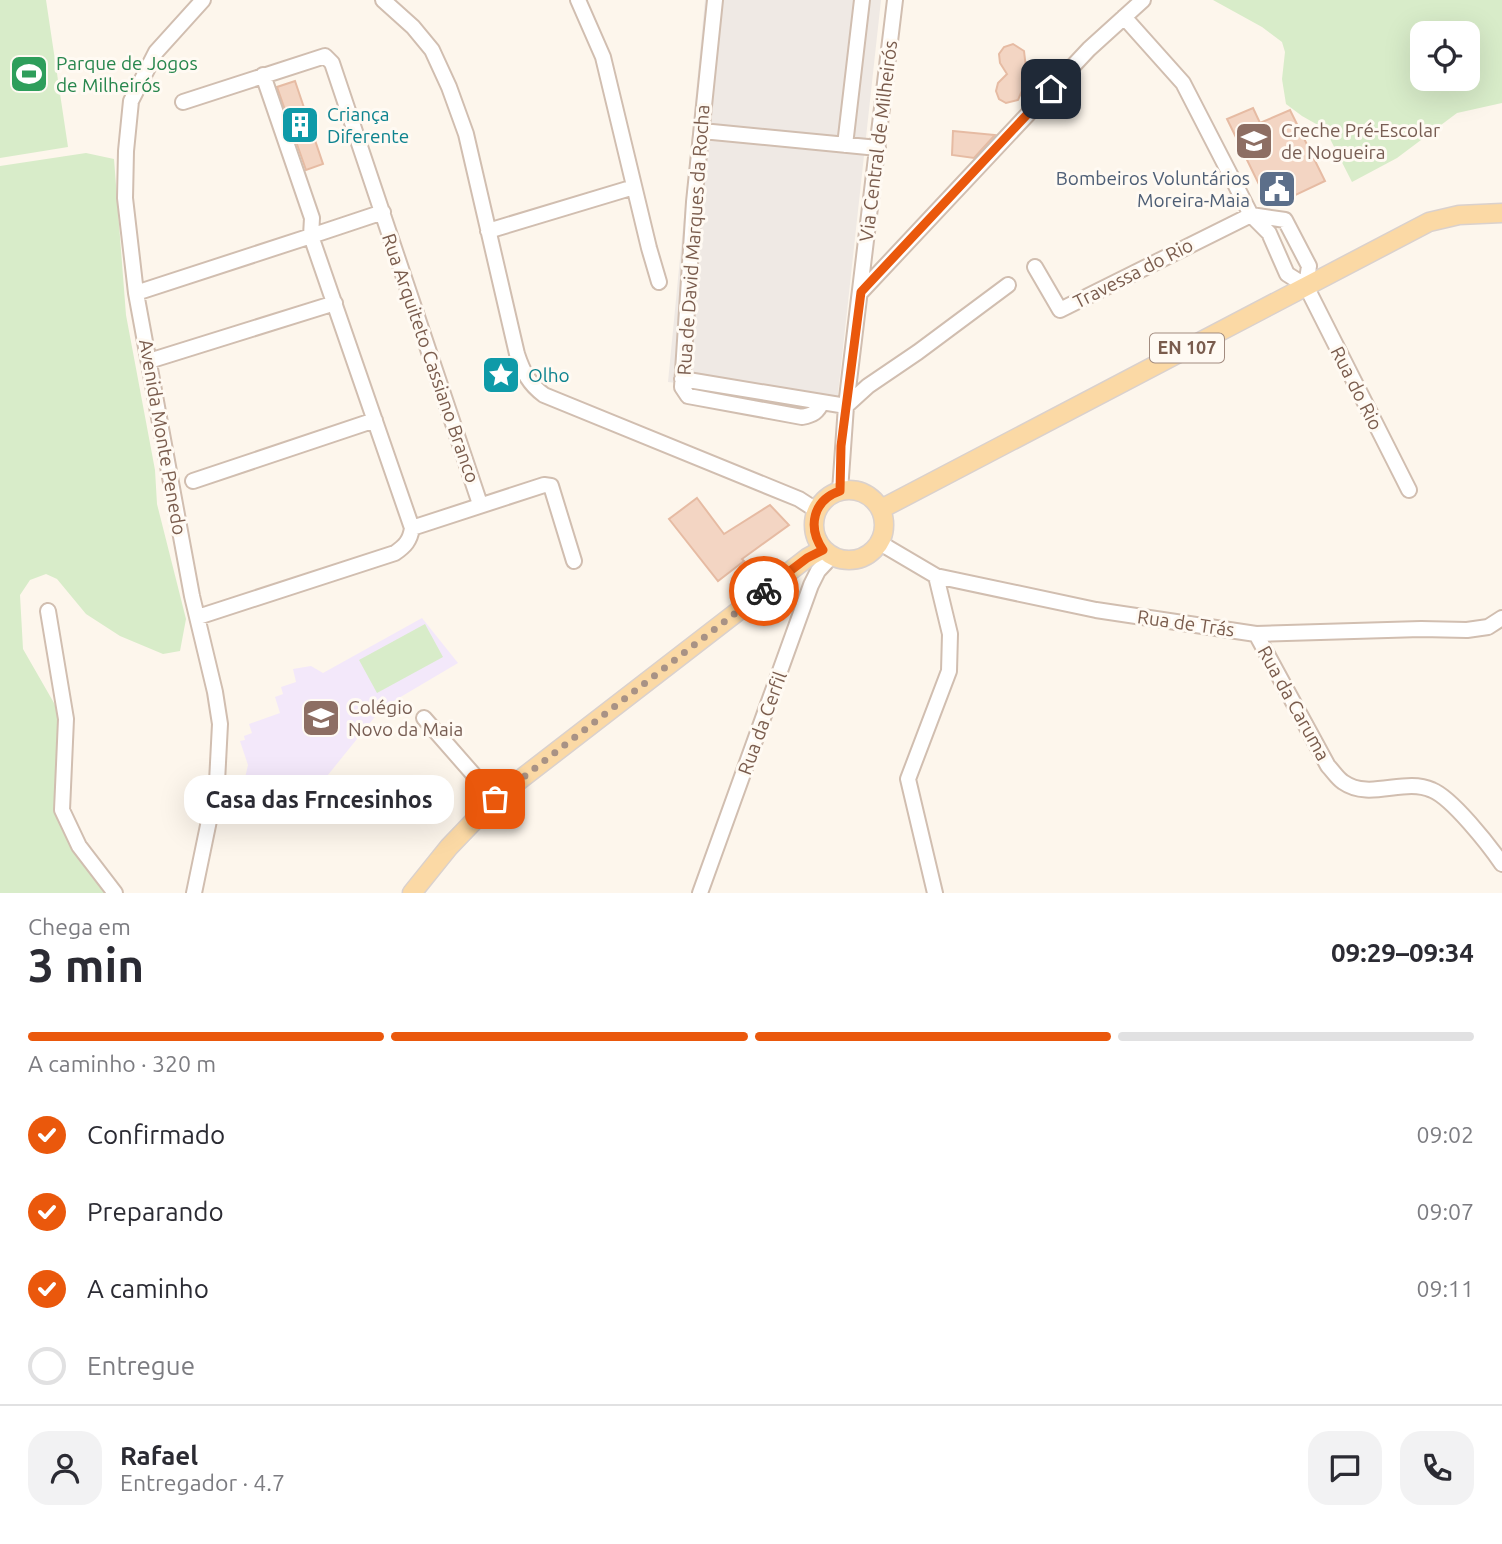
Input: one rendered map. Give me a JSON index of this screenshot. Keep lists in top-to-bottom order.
{
  "streets": {
    "main road": ["EN 107"],
    "street": [
      "Via Central de Milheirós",
      "Rua de David Marques da Rocha",
      "Travessa do Rio",
      "Rua Arquiteto Cassiano Branco",
      "Rua do Rio",
      "Avenida Monte Penedo",
      "Rua de Trás",
      "Rua da Caruma",
      "Rua da Cerfil"
    ]
  },
  "crossings": [
    ["Via Central de Milheirós", "Rua de David Marques da Rocha"],
    ["Via Central de Milheirós", "EN 107"],
    ["Via Central de Milheirós", "Rua de Trás"],
    ["Via Central de Milheirós", "Rua da Cerfil"],
    ["Travessa do Rio", "Rua do Rio"],
    ["EN 107", "Rua do Rio"],
    ["EN 107", "Rua de Trás"],
    ["EN 107", "Rua da Cerfil"],
    ["Rua de Trás", "Rua da Caruma"],
    ["Rua de Trás", "Rua da Cerfil"]
  ],
  "places": {
    "sports": ["Parque de Jogos de Milheirós"],
    "building": ["Criança Diferente"],
    "school or university": ["Creche Pré-Escolar de Nogueira", "Colégio Novo da Maia"],
    "public building": ["Bombeiros Voluntários Moreira-Maia"],
    "place": ["Olho"],
    "other": ["Casa das Frncesinhos"]
  },
  "page": {
    "bubble": "Casa das Frncesinhos",
    "heading": ["3 min", "Chega em", "09:29–09:34"],
    "panel": ["Rafael", "Entregador · 4.7"],
    "bar": "A caminho · 320 m",
    "list": [
      ["Confirmado", "09:02"],
      ["Preparando", "09:07"],
      ["A caminho", "09:11"],
      "Entregue"
    ]
  }
}
